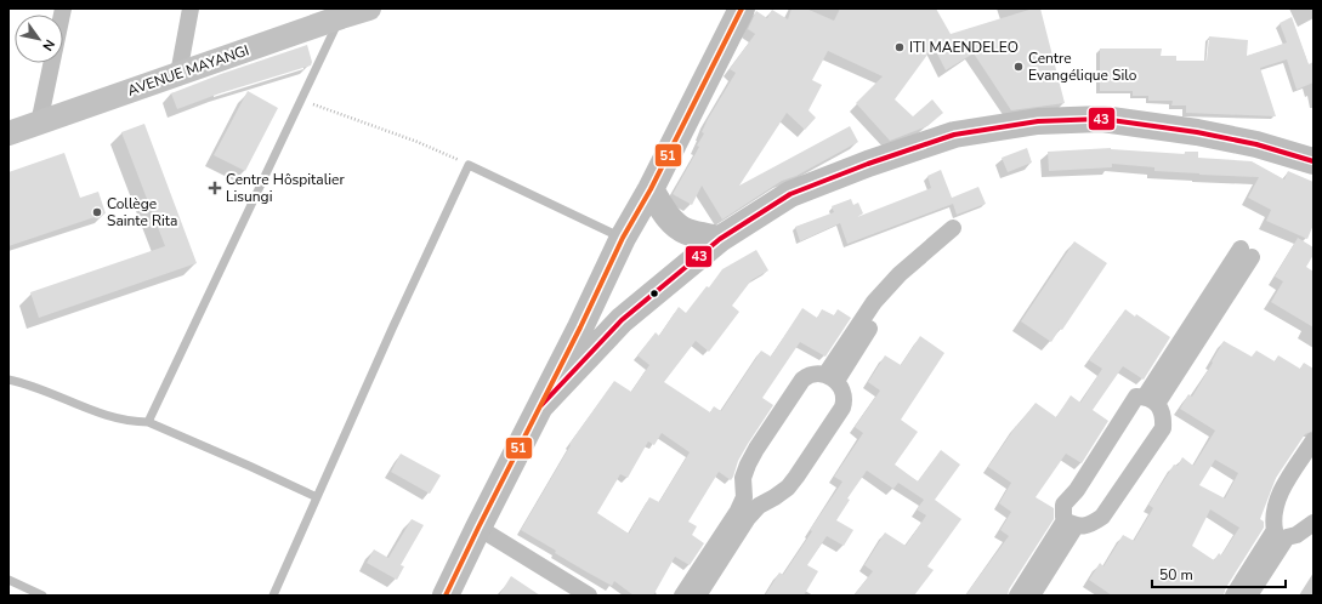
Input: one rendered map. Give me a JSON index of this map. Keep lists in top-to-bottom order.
{
  "streets": {
    "street": ["AVENUE MAYANGI"]
  },
  "places": {
    "other": ["ITI MAENDELEO", "Centre Evangélique Silo", "Collège Sainte Rita"],
    "health": ["Centre Hôspitalier Lisungi"]
  },
  "lines": ["transit line 51", "transit line 43"],
  "scale_bar": "50 m",
  "north": "bottom right"
}
